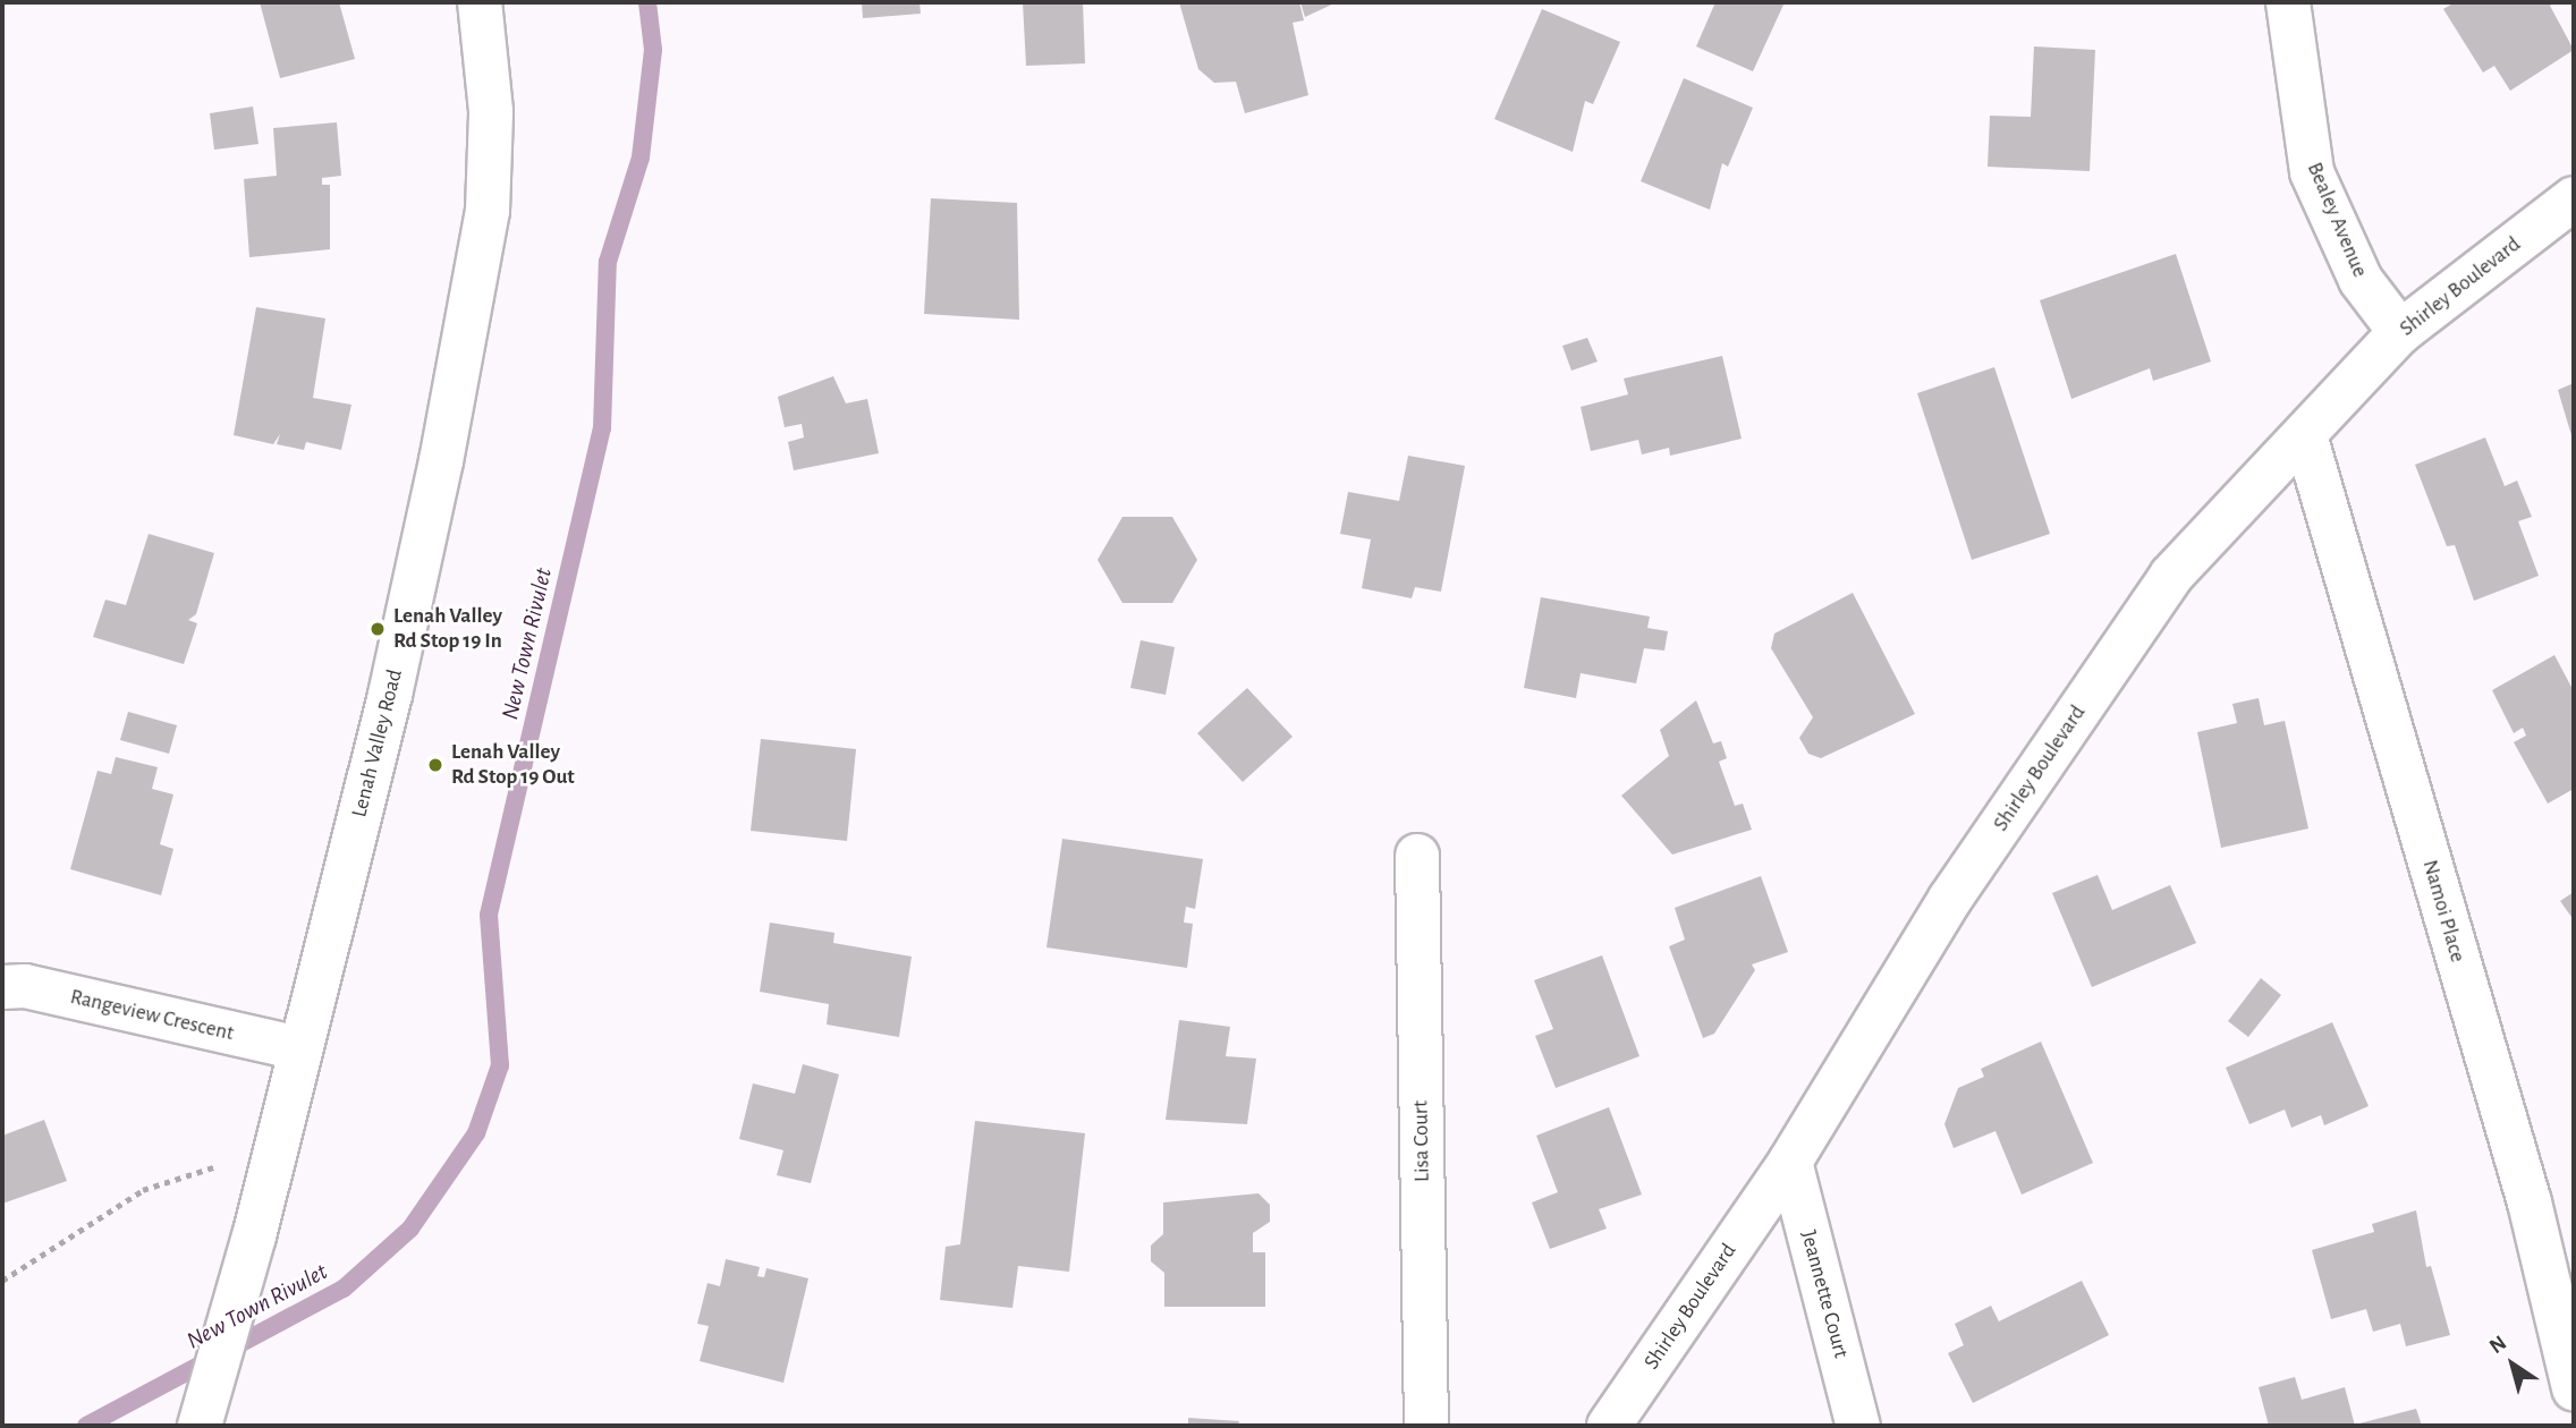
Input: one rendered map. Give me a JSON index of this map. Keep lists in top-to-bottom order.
{
  "streets": {
    "street": [
      "Bealey Avenue",
      "Shirley Boulevard",
      "Lenah Valley Road",
      "Namoi Place",
      "Rangeview Crescent",
      "Lisa Court",
      "Jeannette Court"
    ]
  },
  "crossings": [
    ["Bealey Avenue", "Shirley Boulevard"],
    ["Shirley Boulevard", "Namoi Place"],
    ["Shirley Boulevard", "Jeannette Court"],
    ["Lenah Valley Road", "Rangeview Crescent"]
  ],
  "water": ["New Town Rivulet"],
  "places": ["Lenah Valley Rd Stop 19 In", "Lenah Valley Rd Stop 19 Out"],
  "north": "top left"
}
